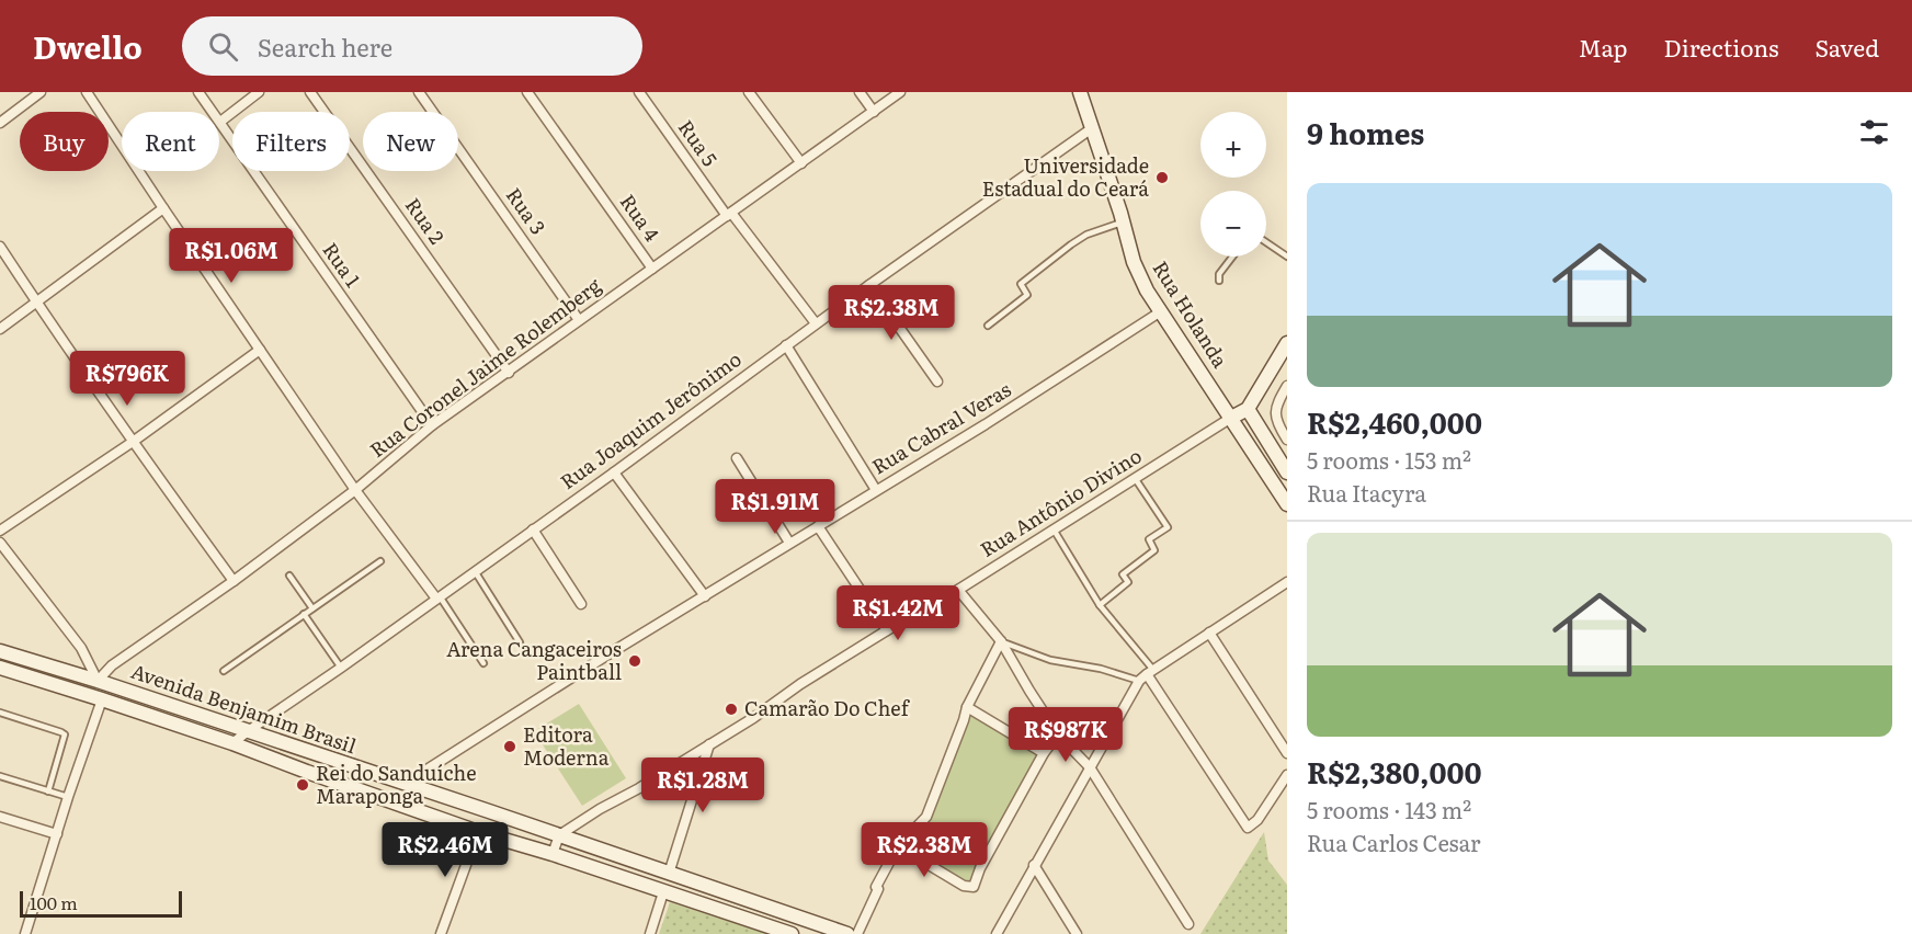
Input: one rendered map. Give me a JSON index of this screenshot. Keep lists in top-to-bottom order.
{
  "streets": {
    "main road": ["Rua Holanda", "Avenida Benjamim Brasil"],
    "street": [
      "Rua 5",
      "Rua 3",
      "Rua 4",
      "Rua 2",
      "Rua 1",
      "Rua Coronel Jaime Rolemberg",
      "Rua Joaquim Jerônimo",
      "Rua Cabral Veras",
      "Rua Antônio Divino"
    ]
  },
  "crossings": [
    ["Rua 5", "Rua Coronel Jaime Rolemberg"],
    ["Rua 5", "Rua Joaquim Jerônimo"],
    ["Rua 3", "Rua Coronel Jaime Rolemberg"],
    ["Rua 4", "Rua Coronel Jaime Rolemberg"],
    ["Rua 2", "Rua Coronel Jaime Rolemberg"],
    ["Rua 1", "Rua Coronel Jaime Rolemberg"],
    ["Rua Holanda", "Rua Joaquim Jerônimo"],
    ["Rua Holanda", "Rua Cabral Veras"],
    ["Rua Holanda", "Rua Antônio Divino"],
    ["Rua Coronel Jaime Rolemberg", "Avenida Benjamim Brasil"],
    ["Rua Joaquim Jerônimo", "Avenida Benjamim Brasil"],
    ["Rua Cabral Veras", "Avenida Benjamim Brasil"],
    ["Rua Antônio Divino", "Avenida Benjamim Brasil"]
  ],
  "places": [
    "Universidade Estadual do Ceará",
    "Arena Cangaceiros Paintball",
    "Camarão Do Chef",
    "Editora Moderna",
    "Rei do Sanduíche Maraponga"
  ],
  "scale_bar": "100 m",
  "page": {
    "header": "Dwello",
    "search": "Search here",
    "nav": ["Map", "Directions", "Saved"],
    "heading": "9 homes",
    "map_buttons": ["+", "−"],
    "chip": [
      "Buy",
      "Rent",
      "Filters",
      "New"
    ],
    "list": [
      {
        "name": "R$2,460,000",
        "note": "5 rooms · 153 m² · Rua Itacyra"
      },
      {
        "name": "R$2,380,000",
        "note": "5 rooms · 143 m² · Rua Carlos Cesar"
      }
    ],
    "price": [
      "R$1.06M",
      "R$2.38M",
      "R$796K",
      "R$1.91M",
      "R$1.42M",
      "R$987K",
      "R$1.28M",
      "R$2.46M",
      "R$2.38M"
    ],
    "scale": "100 m"
  }
}
